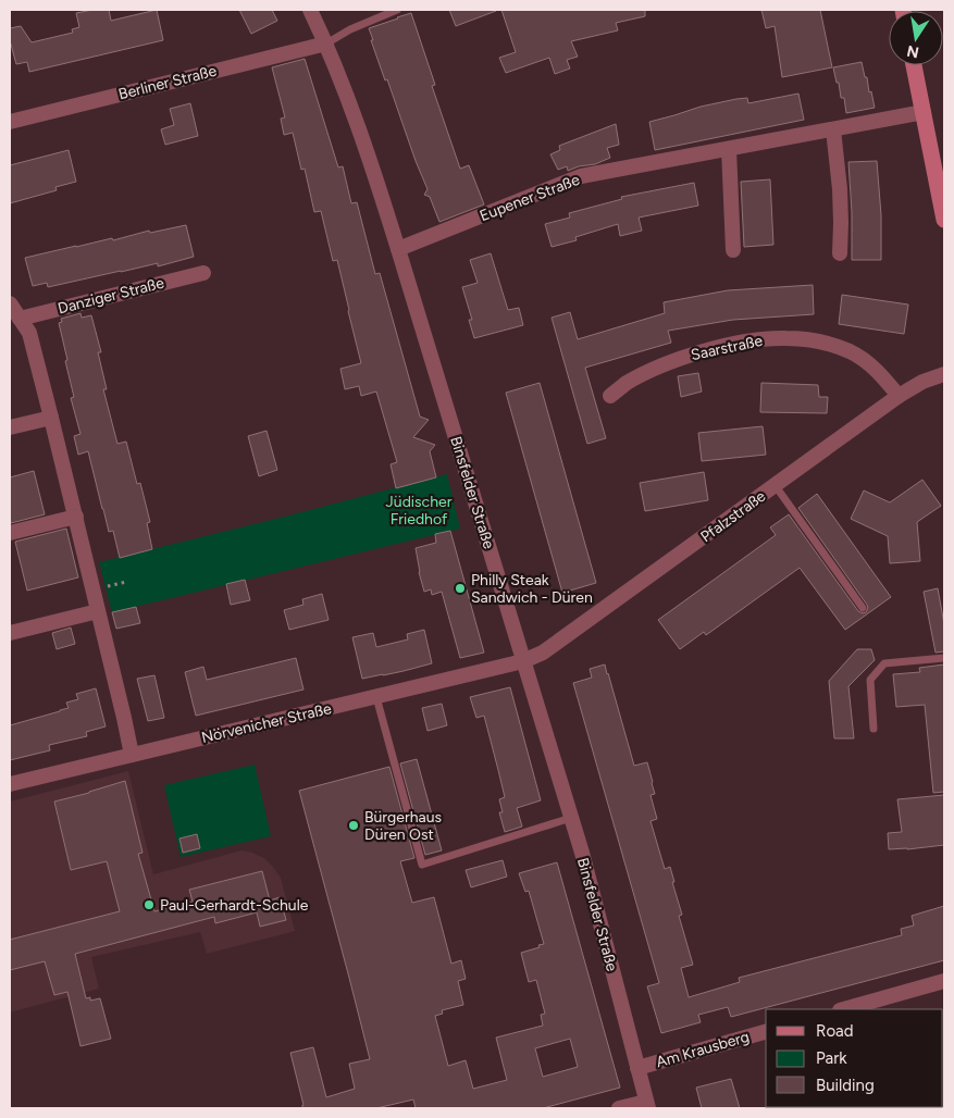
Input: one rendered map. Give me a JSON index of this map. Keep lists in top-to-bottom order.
{
  "streets": {
    "street": [
      "Berliner Straße",
      "Eupener Straße",
      "Danziger Straße",
      "Saarstraße",
      "Binsfelder Straße",
      "Pfalzstraße",
      "Nörvenicher Straße",
      "Am Krausberg"
    ]
  },
  "crossings": [
    ["Berliner Straße", "Binsfelder Straße"],
    ["Eupener Straße", "Binsfelder Straße"],
    ["Danziger Straße", "Nörvenicher Straße"],
    ["Saarstraße", "Pfalzstraße"],
    ["Binsfelder Straße", "Pfalzstraße"],
    ["Binsfelder Straße", "Nörvenicher Straße"],
    ["Binsfelder Straße", "Am Krausberg"],
    ["Pfalzstraße", "Nörvenicher Straße"]
  ],
  "parks": ["Jüdischer Friedhof"],
  "places": ["Philly Steak Sandwich - Düren", "Bürgerhaus Düren Ost", "Paul-Gerhardt-Schule"],
  "legend": ["Road", "Park", "Building"],
  "north": "bottom"
}
